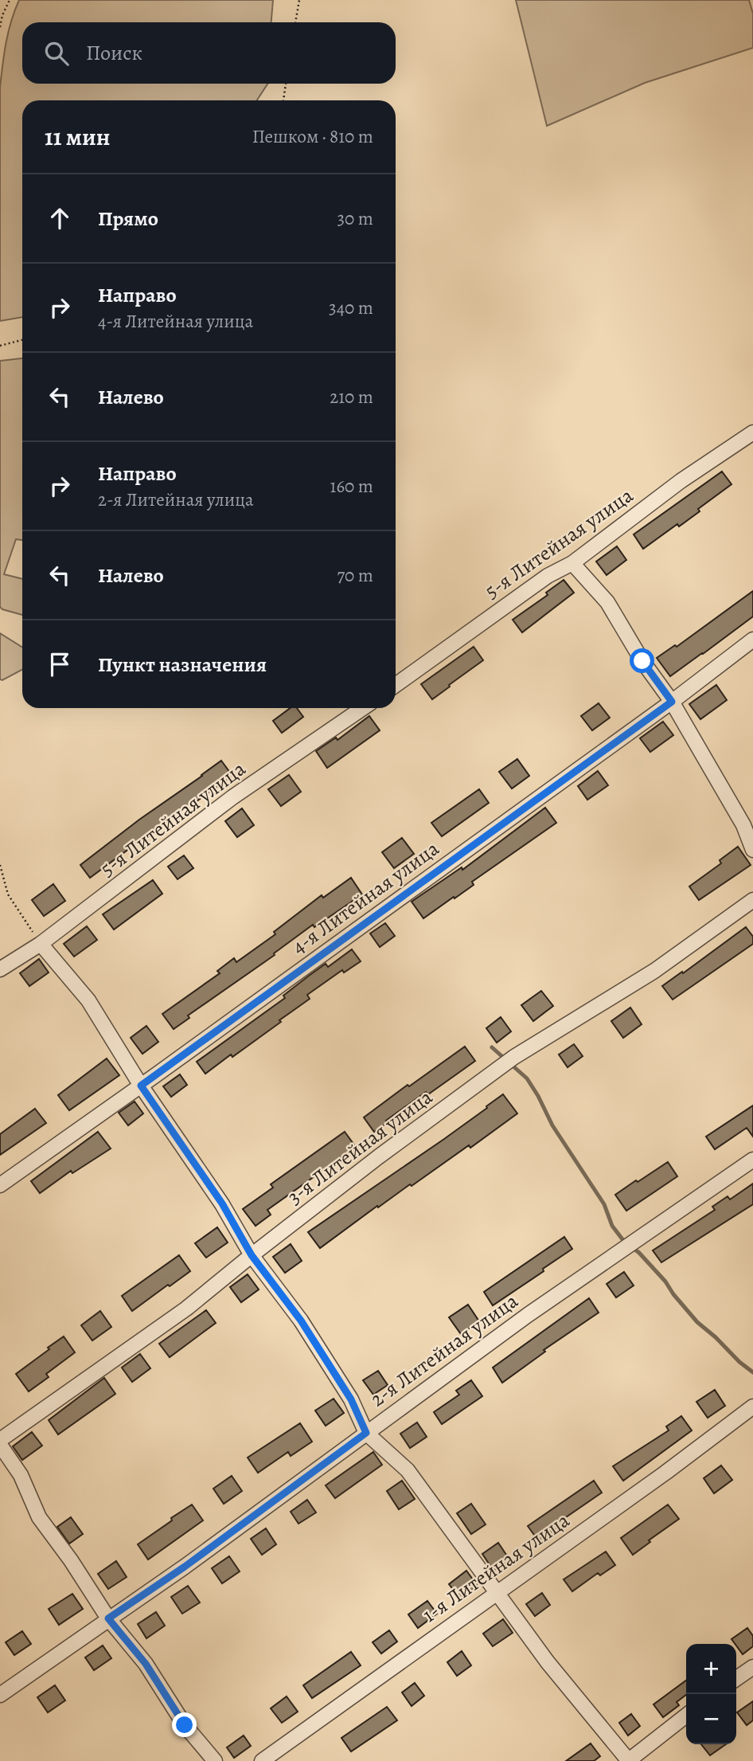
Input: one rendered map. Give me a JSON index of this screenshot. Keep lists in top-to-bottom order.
{
  "streets": {
    "street": [
      "5-я Литейная улица",
      "4-я Литейная улица",
      "3-я Литейная улица",
      "2-я Литейная улица",
      "1-я Литейная улица"
    ]
  },
  "page": {
    "search": "Поиск",
    "heading": ["11 мин", "Пешком · 810 m"],
    "list": [
      ["Прямо", "30 m"],
      ["Направо", "4-я Литейная улица", "340 m"],
      ["Налево", "210 m"],
      ["Направо", "2-я Литейная улица", "160 m"],
      ["Налево", "70 m"],
      "Пункт назначения"
    ],
    "map_buttons": ["+", "−"]
  }
}
